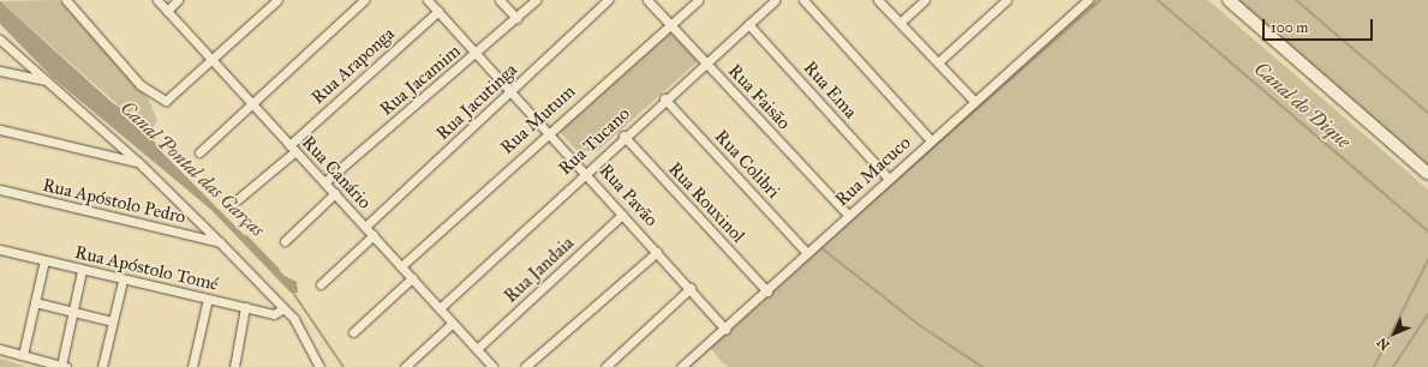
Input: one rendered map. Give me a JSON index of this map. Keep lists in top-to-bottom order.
{
  "streets": {
    "street": [
      "Rua Araponga",
      "Rua Jacamim",
      "Rua Ema",
      "Rua Faisão",
      "Rua Jacutinga",
      "Rua Mutum",
      "Rua Tucano",
      "Rua Colibri",
      "Rua Macuco",
      "Rua Canário",
      "Rua Pavão",
      "Rua Apóstolo Pedro",
      "Rua Rouxinol",
      "Rua Apóstolo Tomé",
      "Rua Jandaia"
    ]
  },
  "crossings": [
    ["Rua Araponga", "Rua Canário"],
    ["Rua Araponga", "Rua Pavão"],
    ["Rua Jacamim", "Rua Canário"],
    ["Rua Jacamim", "Rua Pavão"],
    ["Rua Ema", "Rua Tucano"],
    ["Rua Ema", "Rua Macuco"],
    ["Rua Faisão", "Rua Mutum"],
    ["Rua Faisão", "Rua Tucano"],
    ["Rua Faisão", "Rua Macuco"],
    ["Rua Jacutinga", "Rua Canário"],
    ["Rua Jacutinga", "Rua Pavão"],
    ["Rua Mutum", "Rua Canário"],
    ["Rua Mutum", "Rua Pavão"],
    ["Rua Tucano", "Rua Colibri"],
    ["Rua Tucano", "Rua Canário"],
    ["Rua Tucano", "Rua Pavão"],
    ["Rua Tucano", "Rua Rouxinol"],
    ["Rua Colibri", "Rua Macuco"],
    ["Rua Macuco", "Rua Pavão"],
    ["Rua Macuco", "Rua Rouxinol"],
    ["Rua Canário", "Rua Jandaia"],
    ["Rua Pavão", "Rua Jandaia"]
  ],
  "water": ["Canal do Dique", "Canal Pontal das Garças"],
  "scale_bar": "100 m",
  "north": "bottom left"
}
